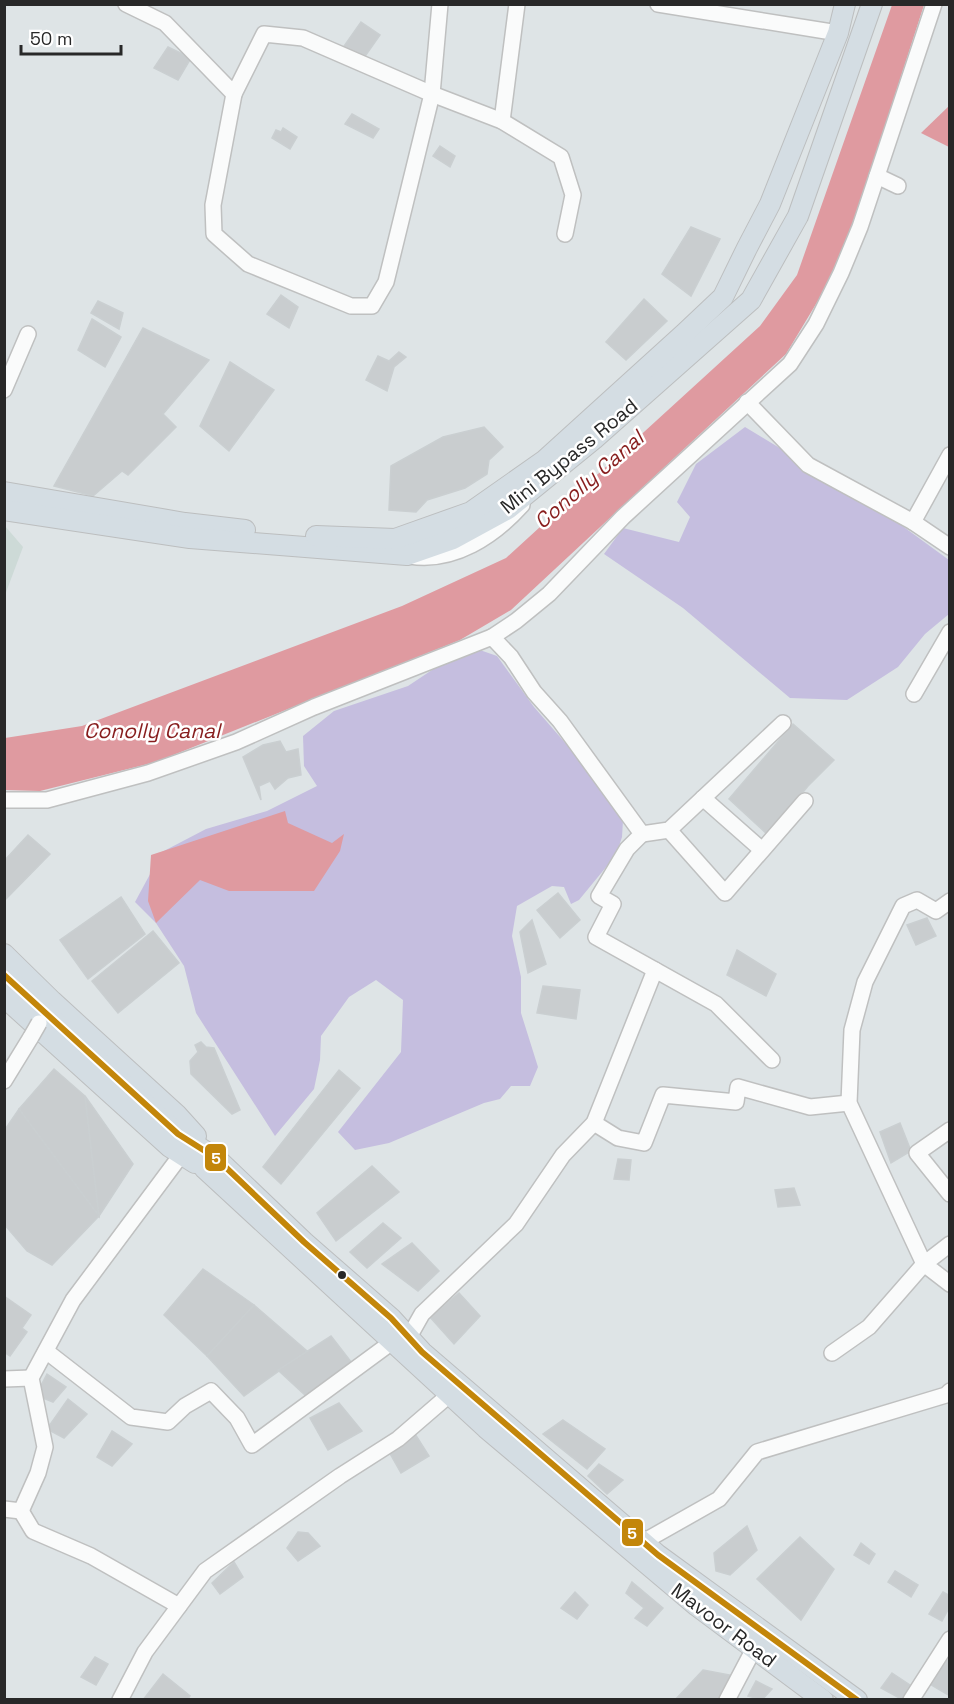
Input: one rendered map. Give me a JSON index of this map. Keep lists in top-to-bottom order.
{
  "streets": {
    "main road": ["Mini Bypass Road", "Mavoor Road"]
  },
  "water": ["Conolly Canal"],
  "lines": ["transit line 5"],
  "scale_bar": "50 m"
}
